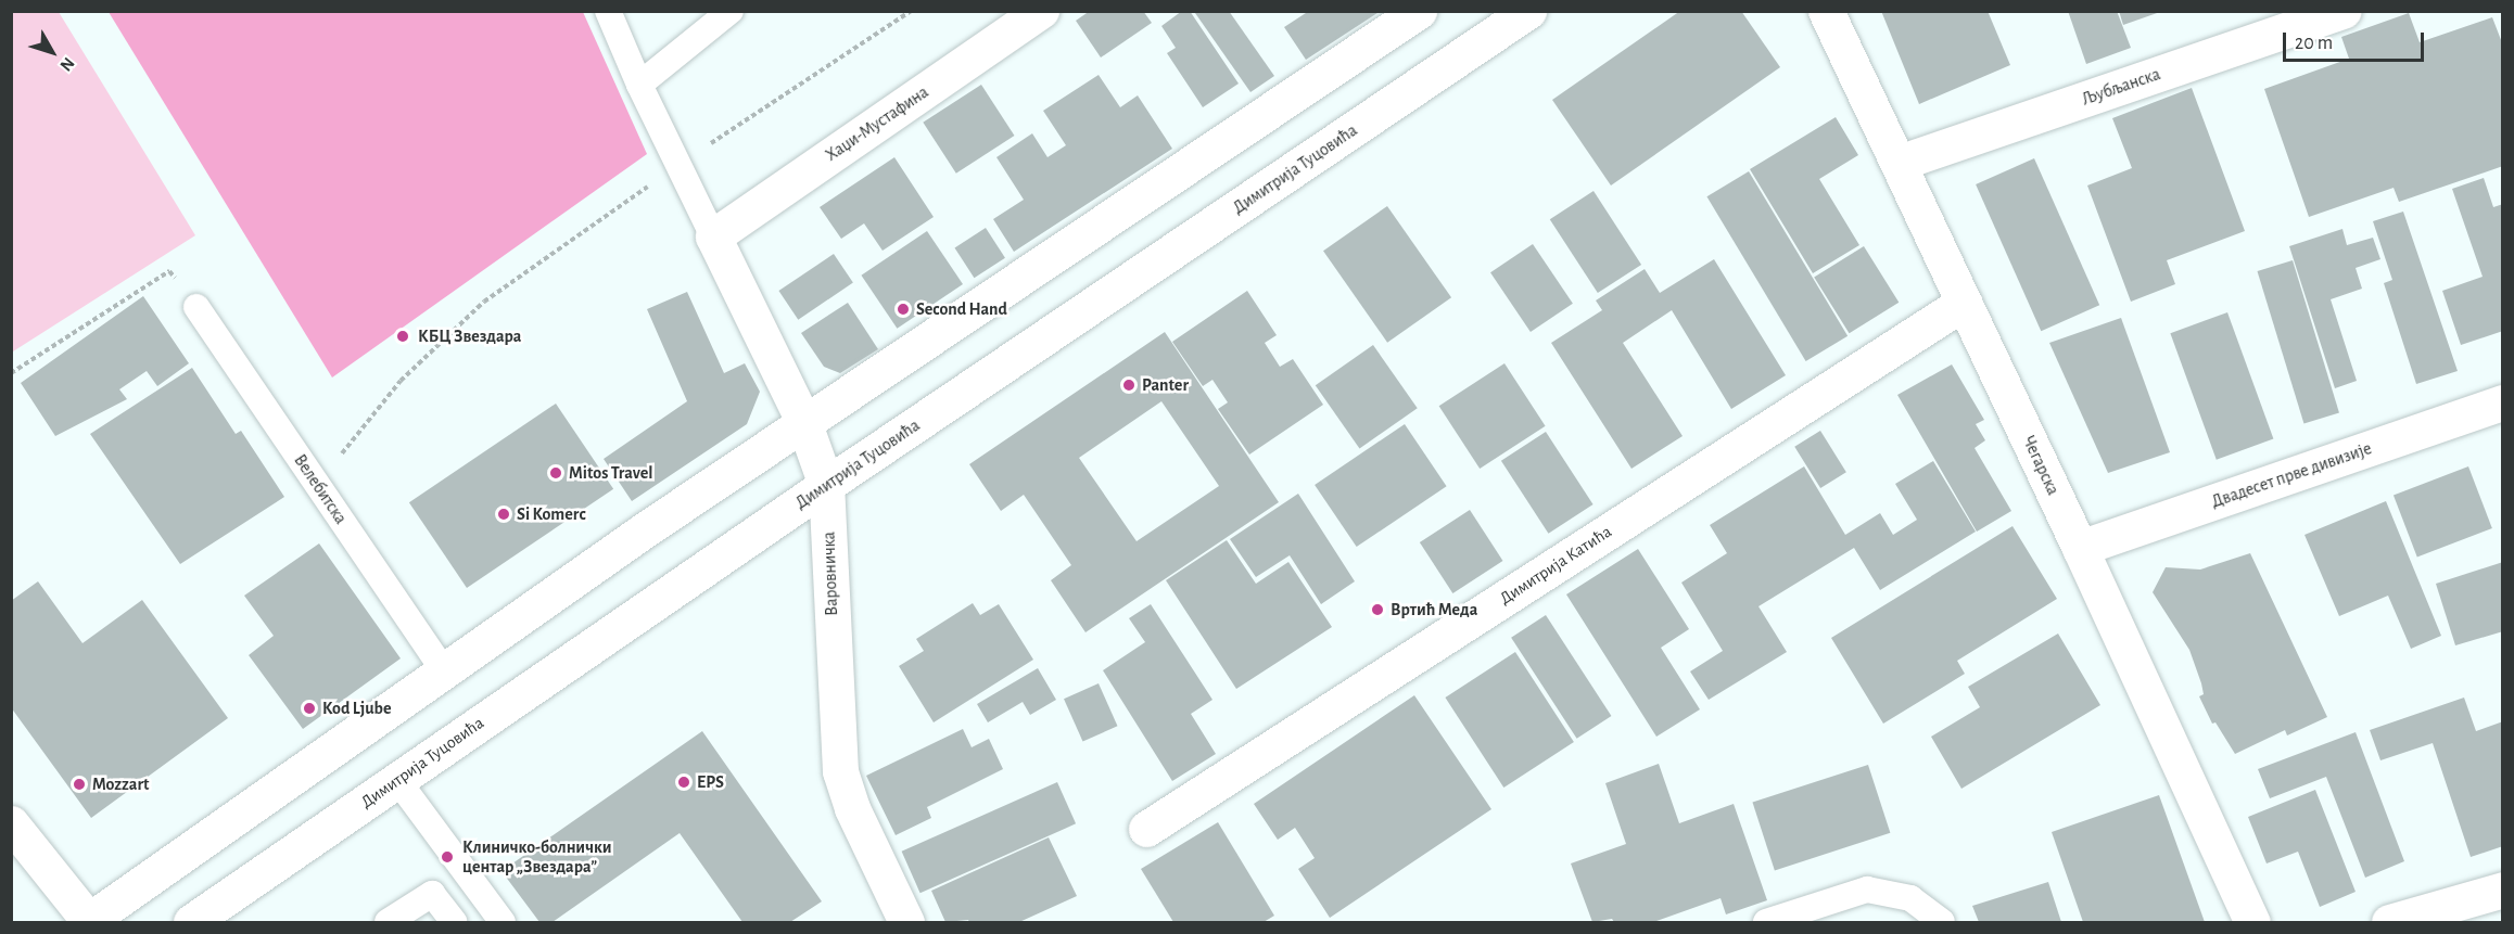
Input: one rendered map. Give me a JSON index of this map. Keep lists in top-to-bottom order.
{
  "streets": {
    "street": [
      "Љубљанска",
      "Хаџи-Мустафина",
      "Димитрија Туцовића",
      "Чегарска",
      "Двадесет прве дивизије",
      "Димитрија Катића",
      "Варовничка"
    ],
    "lane": ["Велебитска"]
  },
  "crossings": [
    ["Љубљанска", "Чегарска"],
    ["Хаџи-Мустафина", "Варовничка"],
    ["Димитрија Туцовића", "Варовничка"],
    ["Чегарска", "Двадесет прве дивизије"],
    ["Чегарска", "Димитрија Катића"]
  ],
  "places": [
    "Second Hand",
    "КБЦ Звездара",
    "Panter",
    "Mitos Travel",
    "Si Komerc",
    "Вртић Меда",
    "Kod Ljube",
    "EPS",
    "Mozzart",
    "Клиничко-болнички центар „Звездара”"
  ],
  "scale_bar": "20 m",
  "north": "bottom right"
}
